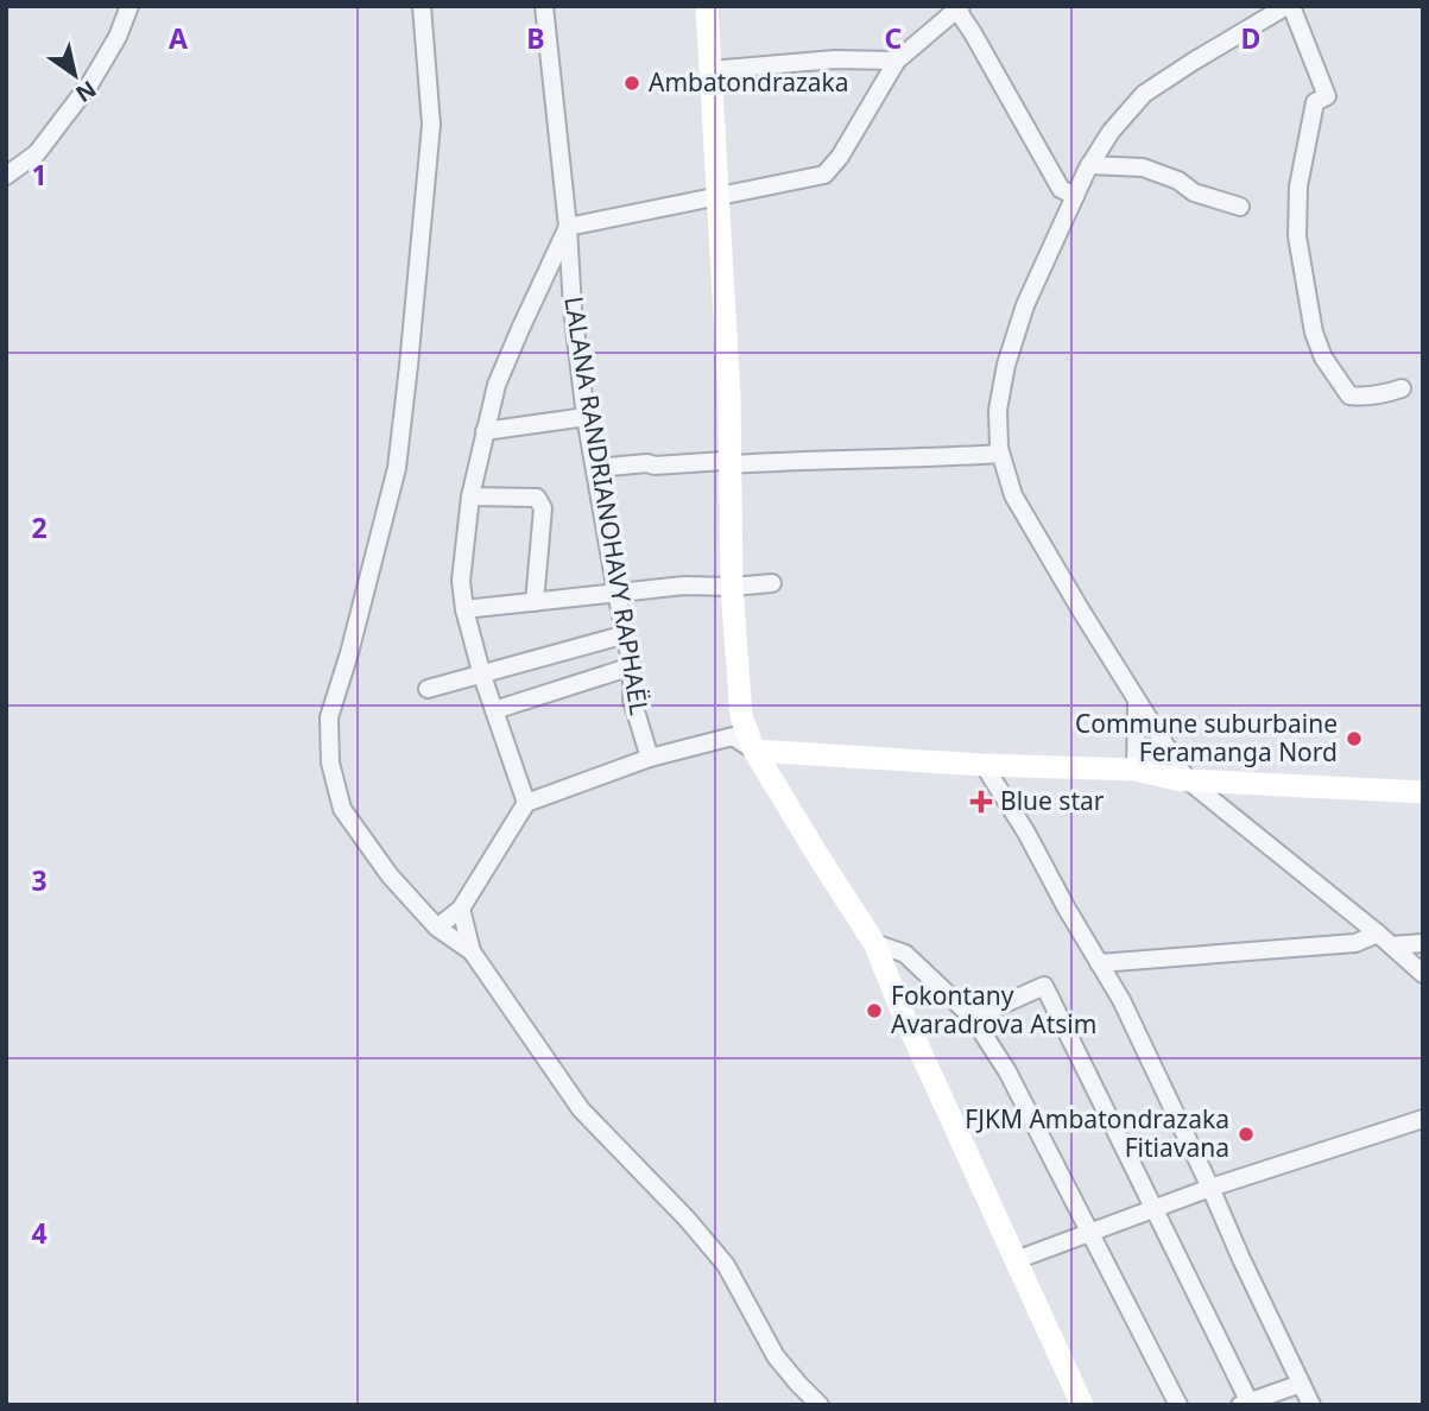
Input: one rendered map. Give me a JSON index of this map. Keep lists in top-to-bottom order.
{
  "streets": {
    "street": ["LALANA RANDRIANOHAVY RAPHAËL"]
  },
  "places": {
    "other": [
      "Ambatondrazaka",
      "Commune suburbaine Feramanga Nord",
      "Fokontany Avaradrova Atsim",
      "FJKM Ambatondrazaka Fitiavana"
    ],
    "health": ["Blue star"]
  },
  "north": "bottom right",
  "grid": {
    "columns": [
      "A",
      "B",
      "C",
      "D"
    ],
    "rows": [
      "1",
      "2",
      "3",
      "4"
    ]
  }
}
